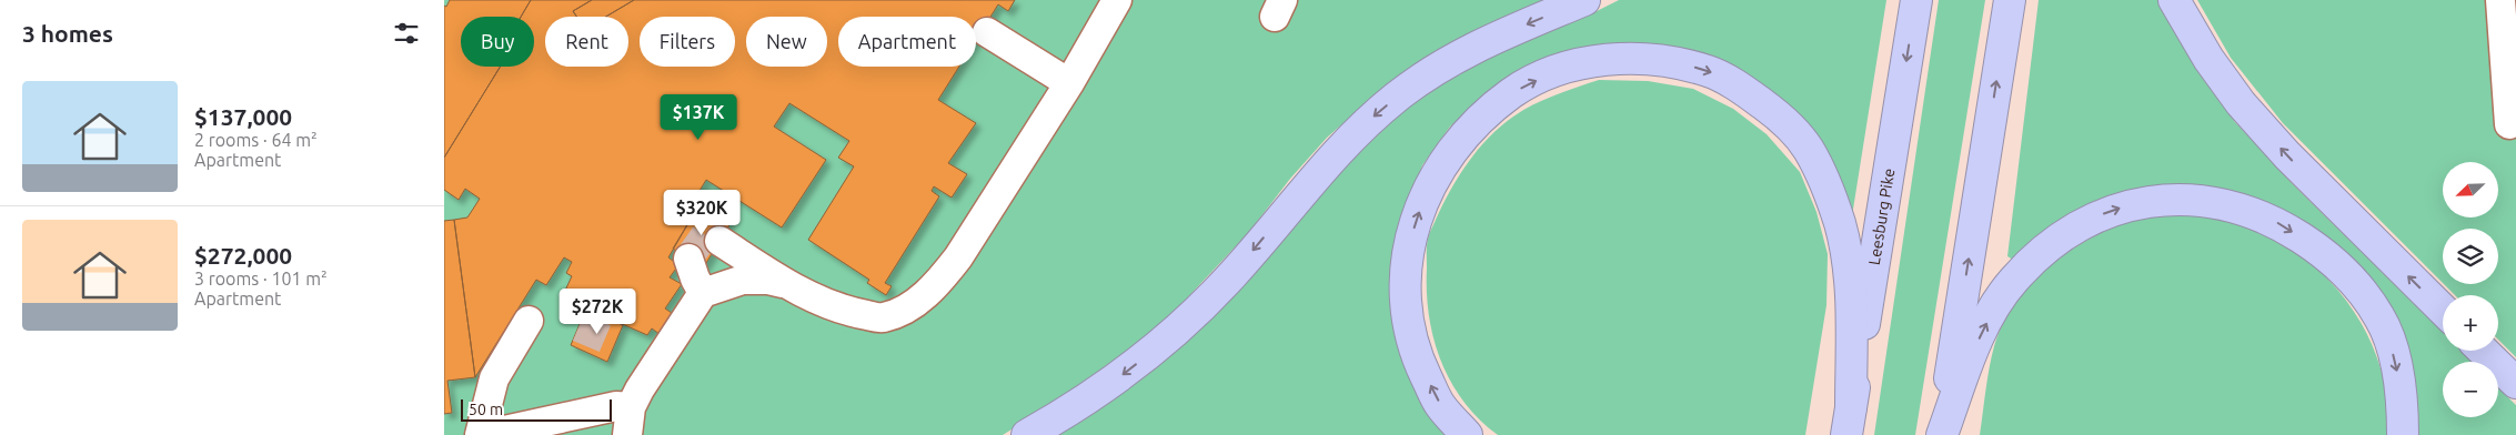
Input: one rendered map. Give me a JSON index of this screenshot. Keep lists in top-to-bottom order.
{
  "streets": {
    "highway": ["Leesburg Pike"]
  },
  "scale_bar": "50 m",
  "north": "bottom left",
  "page": {
    "heading": "3 homes",
    "chip": [
      "Buy",
      "Rent",
      "Filters",
      "New",
      "Apartment"
    ],
    "list": [
      {
        "name": "$137,000",
        "note": "2 rooms · 64 m² · Apartment"
      },
      {
        "name": "$272,000",
        "note": "3 rooms · 101 m² · Apartment"
      }
    ],
    "price": ["$137K", "$320K", "$272K"],
    "map_buttons": ["+", "−"],
    "scale": "50 m"
  }
}
